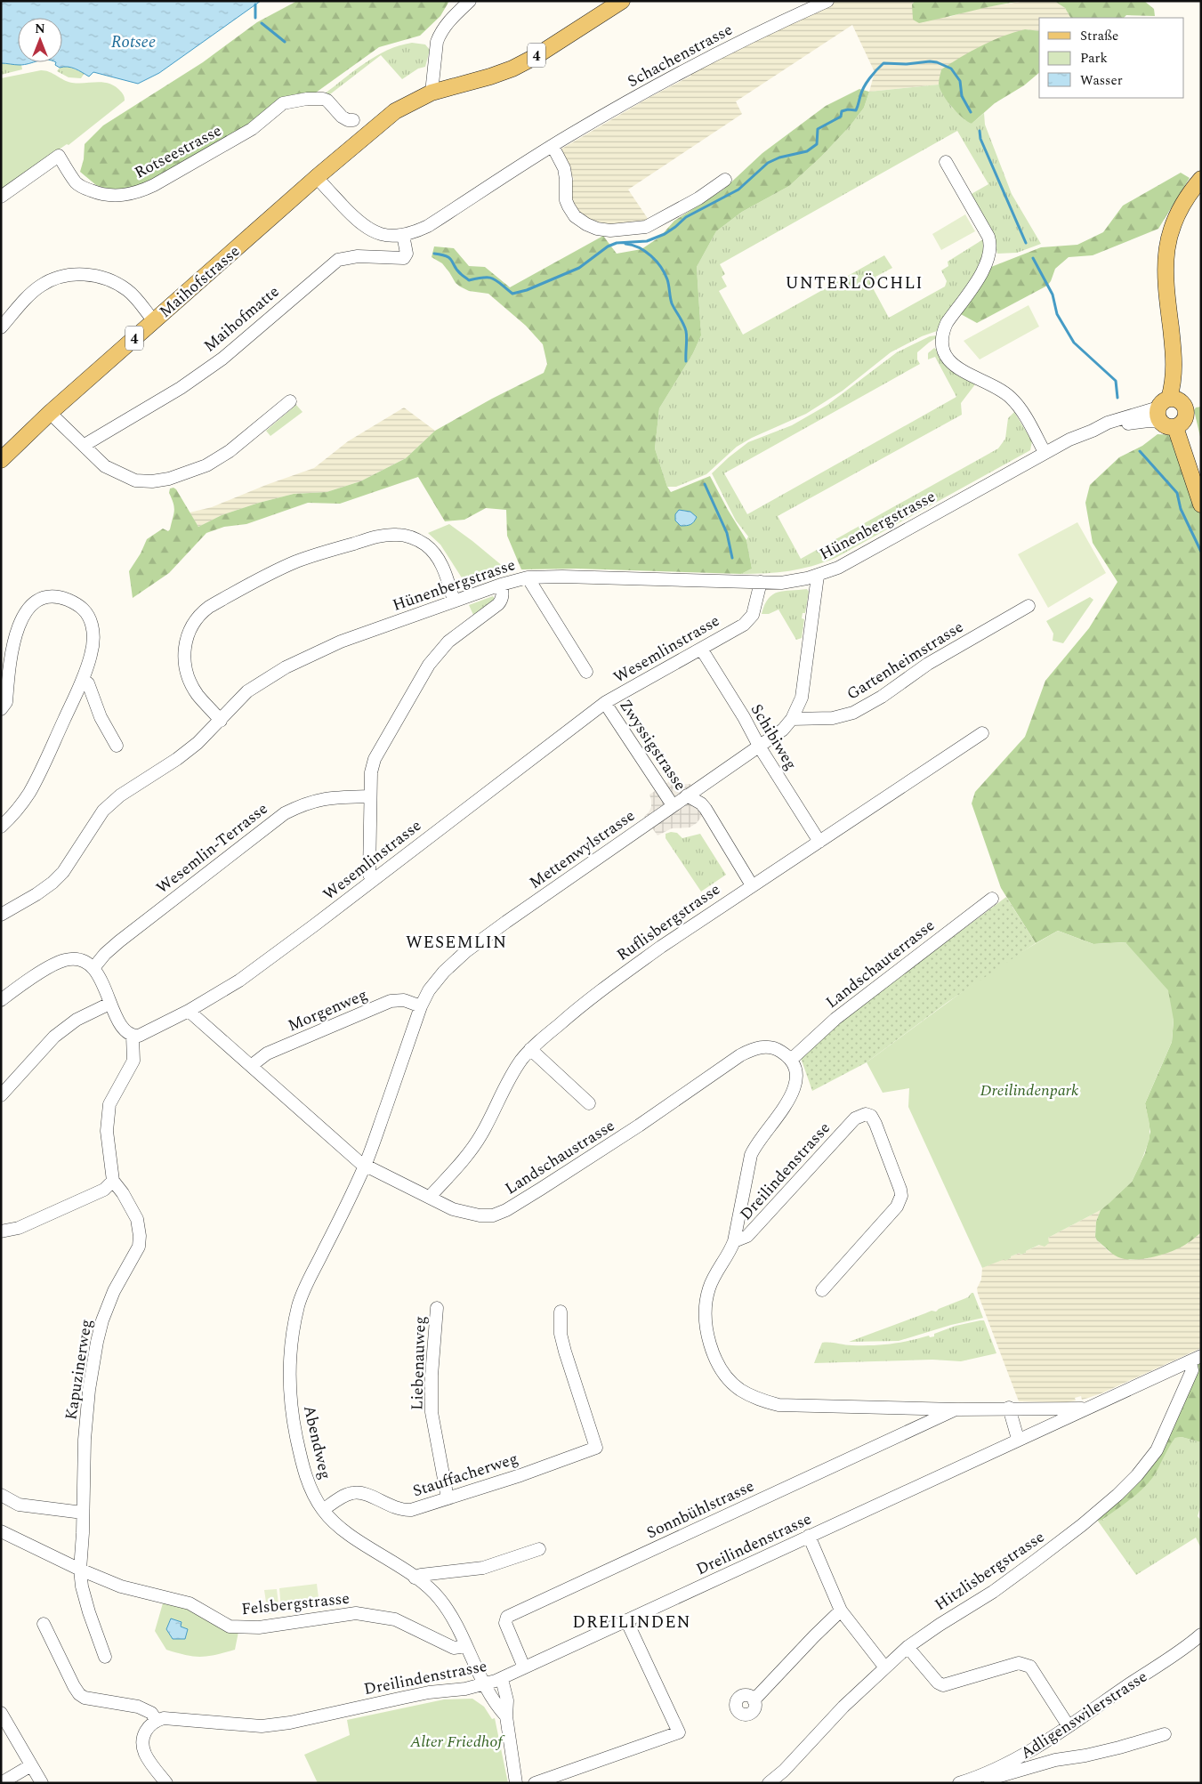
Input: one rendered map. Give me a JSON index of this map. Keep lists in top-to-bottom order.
{
  "streets": {
    "main road": ["4", "Maihofstrasse"],
    "street": [
      "Schachenstrasse",
      "Rotseestrasse",
      "Maihofmatte",
      "Hünenbergstrasse",
      "Wesemlinstrasse",
      "Gartenheimstrasse",
      "Schibiweg",
      "Zwyssigstrasse",
      "Wesemlin-Terrasse",
      "Mettenwylstrasse",
      "Ruflisbergstrasse",
      "Landschauterrasse",
      "Morgenweg",
      "Landschaustrasse",
      "Dreilindenstrasse",
      "Liebenauweg",
      "Kapuzinerweg",
      "Abendweg",
      "Stauffacherweg",
      "Sonnbühlstrasse",
      "Hitzlisbergstrasse",
      "Felsbergstrasse",
      "Adligenswilerstrasse"
    ]
  },
  "crossings": [
    ["4", "Maihofstrasse"],
    ["Schachenstrasse", "Maihofstrasse"],
    ["Schachenstrasse", "Maihofmatte"],
    ["Hünenbergstrasse", "Wesemlinstrasse"],
    ["Hünenbergstrasse", "Mettenwylstrasse"],
    ["Wesemlinstrasse", "Schibiweg"],
    ["Wesemlinstrasse", "Zwyssigstrasse"],
    ["Wesemlinstrasse", "Landschaustrasse"],
    ["Gartenheimstrasse", "Mettenwylstrasse"],
    ["Schibiweg", "Mettenwylstrasse"],
    ["Schibiweg", "Ruflisbergstrasse"],
    ["Zwyssigstrasse", "Mettenwylstrasse"],
    ["Zwyssigstrasse", "Ruflisbergstrasse"],
    ["Mettenwylstrasse", "Morgenweg"],
    ["Mettenwylstrasse", "Landschaustrasse"],
    ["Mettenwylstrasse", "Abendweg"],
    ["Ruflisbergstrasse", "Landschaustrasse"],
    ["Landschauterrasse", "Landschaustrasse"],
    ["Morgenweg", "Landschaustrasse"],
    ["Landschaustrasse", "Abendweg"],
    ["Dreilindenstrasse", "Abendweg"],
    ["Dreilindenstrasse", "Sonnbühlstrasse"],
    ["Dreilindenstrasse", "Hitzlisbergstrasse"],
    ["Liebenauweg", "Stauffacherweg"],
    ["Kapuzinerweg", "Felsbergstrasse"],
    ["Abendweg", "Stauffacherweg"],
    ["Abendweg", "Felsbergstrasse"]
  ],
  "districts": ["UNTERLÖCHLI", "WESEMLIN", "DREILINDEN"],
  "water": ["Rotsee"],
  "parks": ["Dreilindenpark", "Alter Friedhof"],
  "legend": ["Straße", "Park", "Wasser"],
  "north": "top"
}
